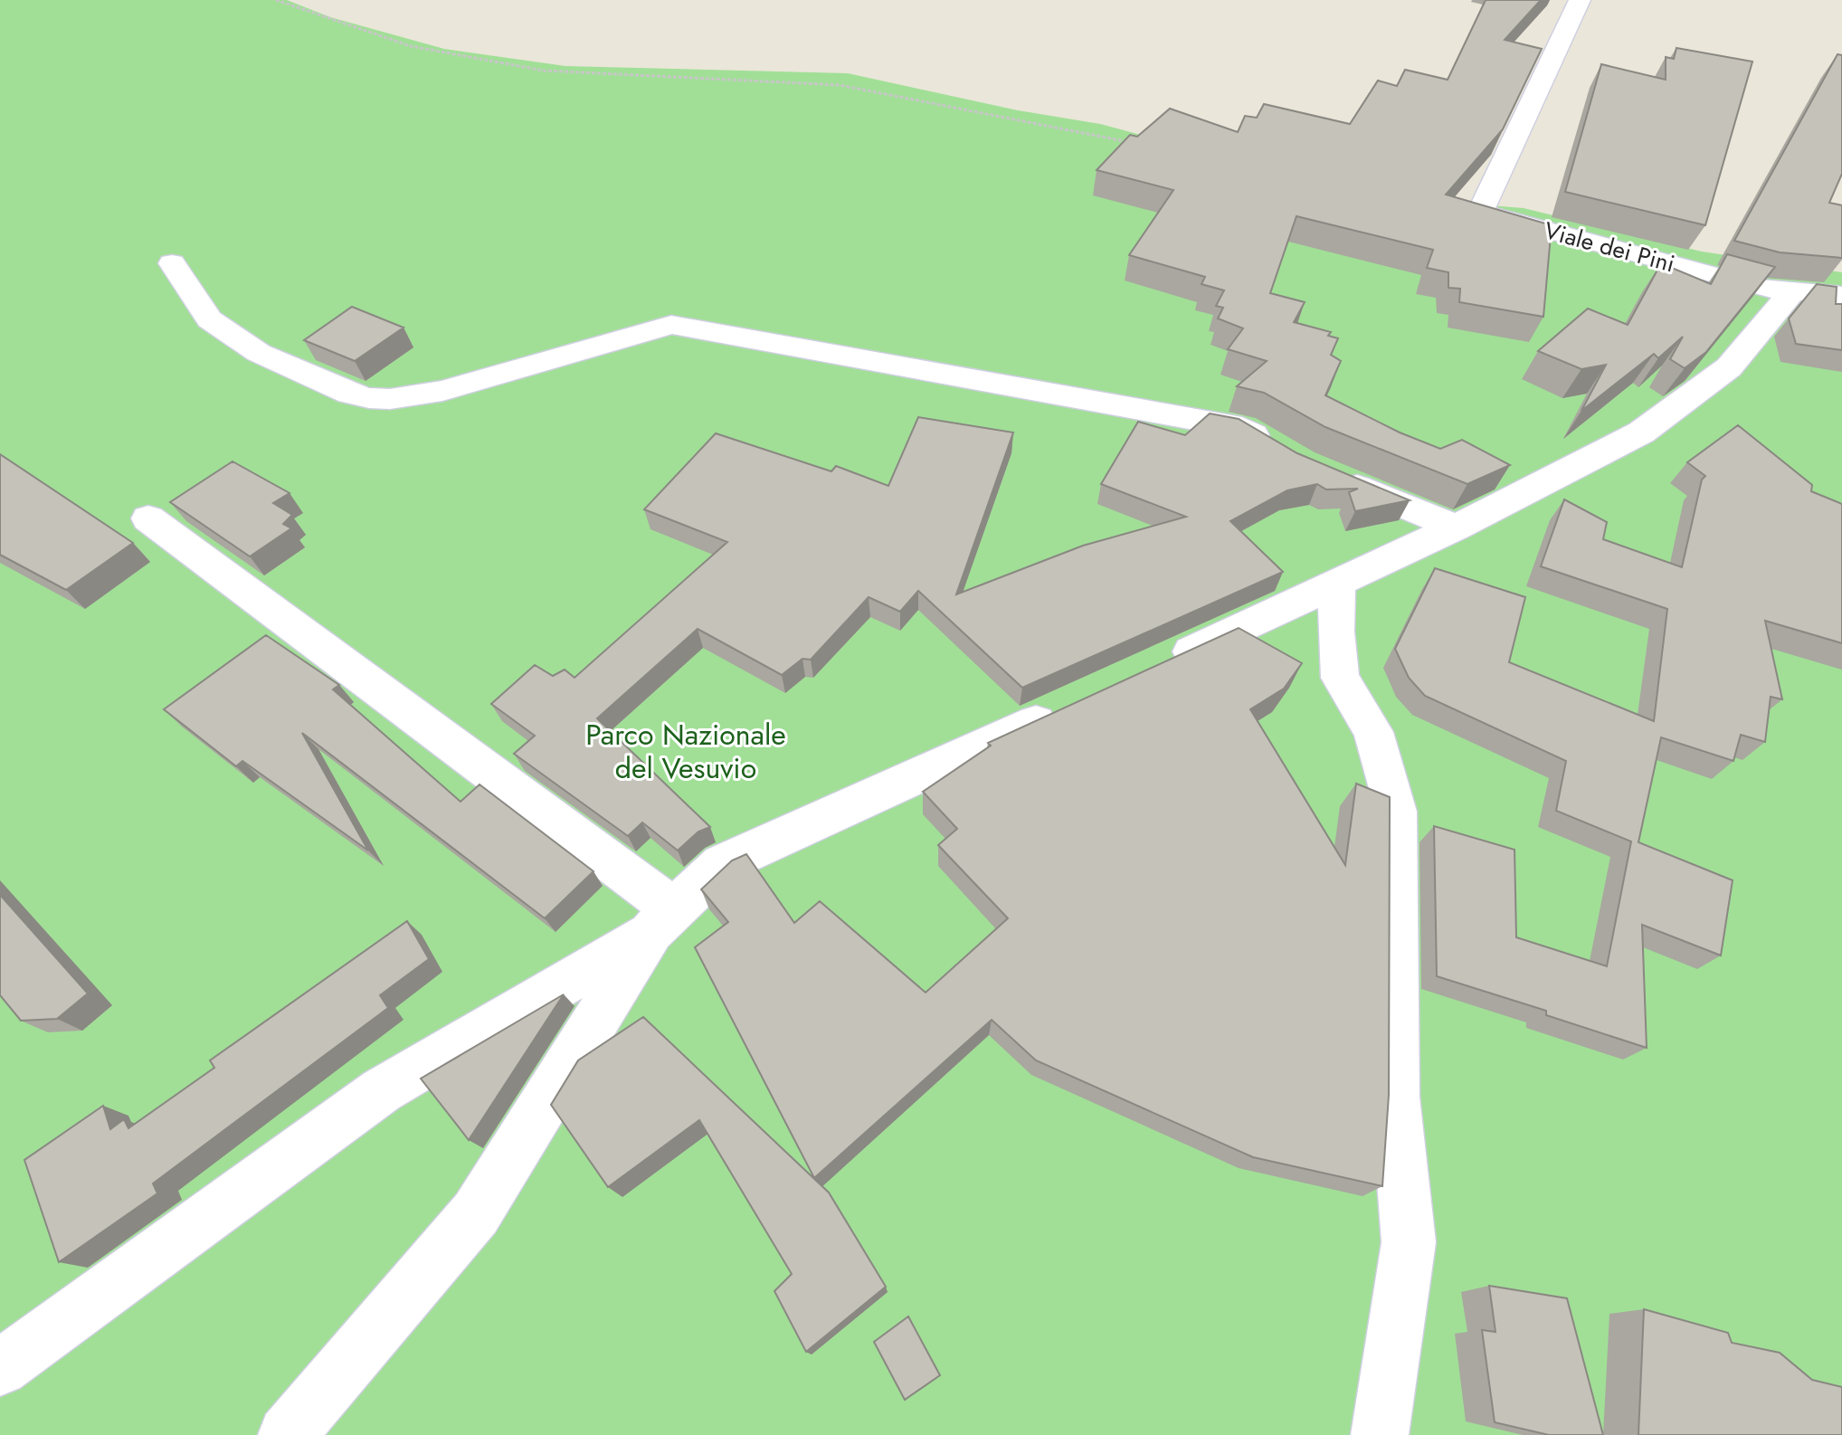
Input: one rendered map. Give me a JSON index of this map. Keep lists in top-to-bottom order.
{
  "streets": {
    "street": ["Viale dei Pini"]
  },
  "parks": ["Parco Nazionale del Vesuvio"]
}
